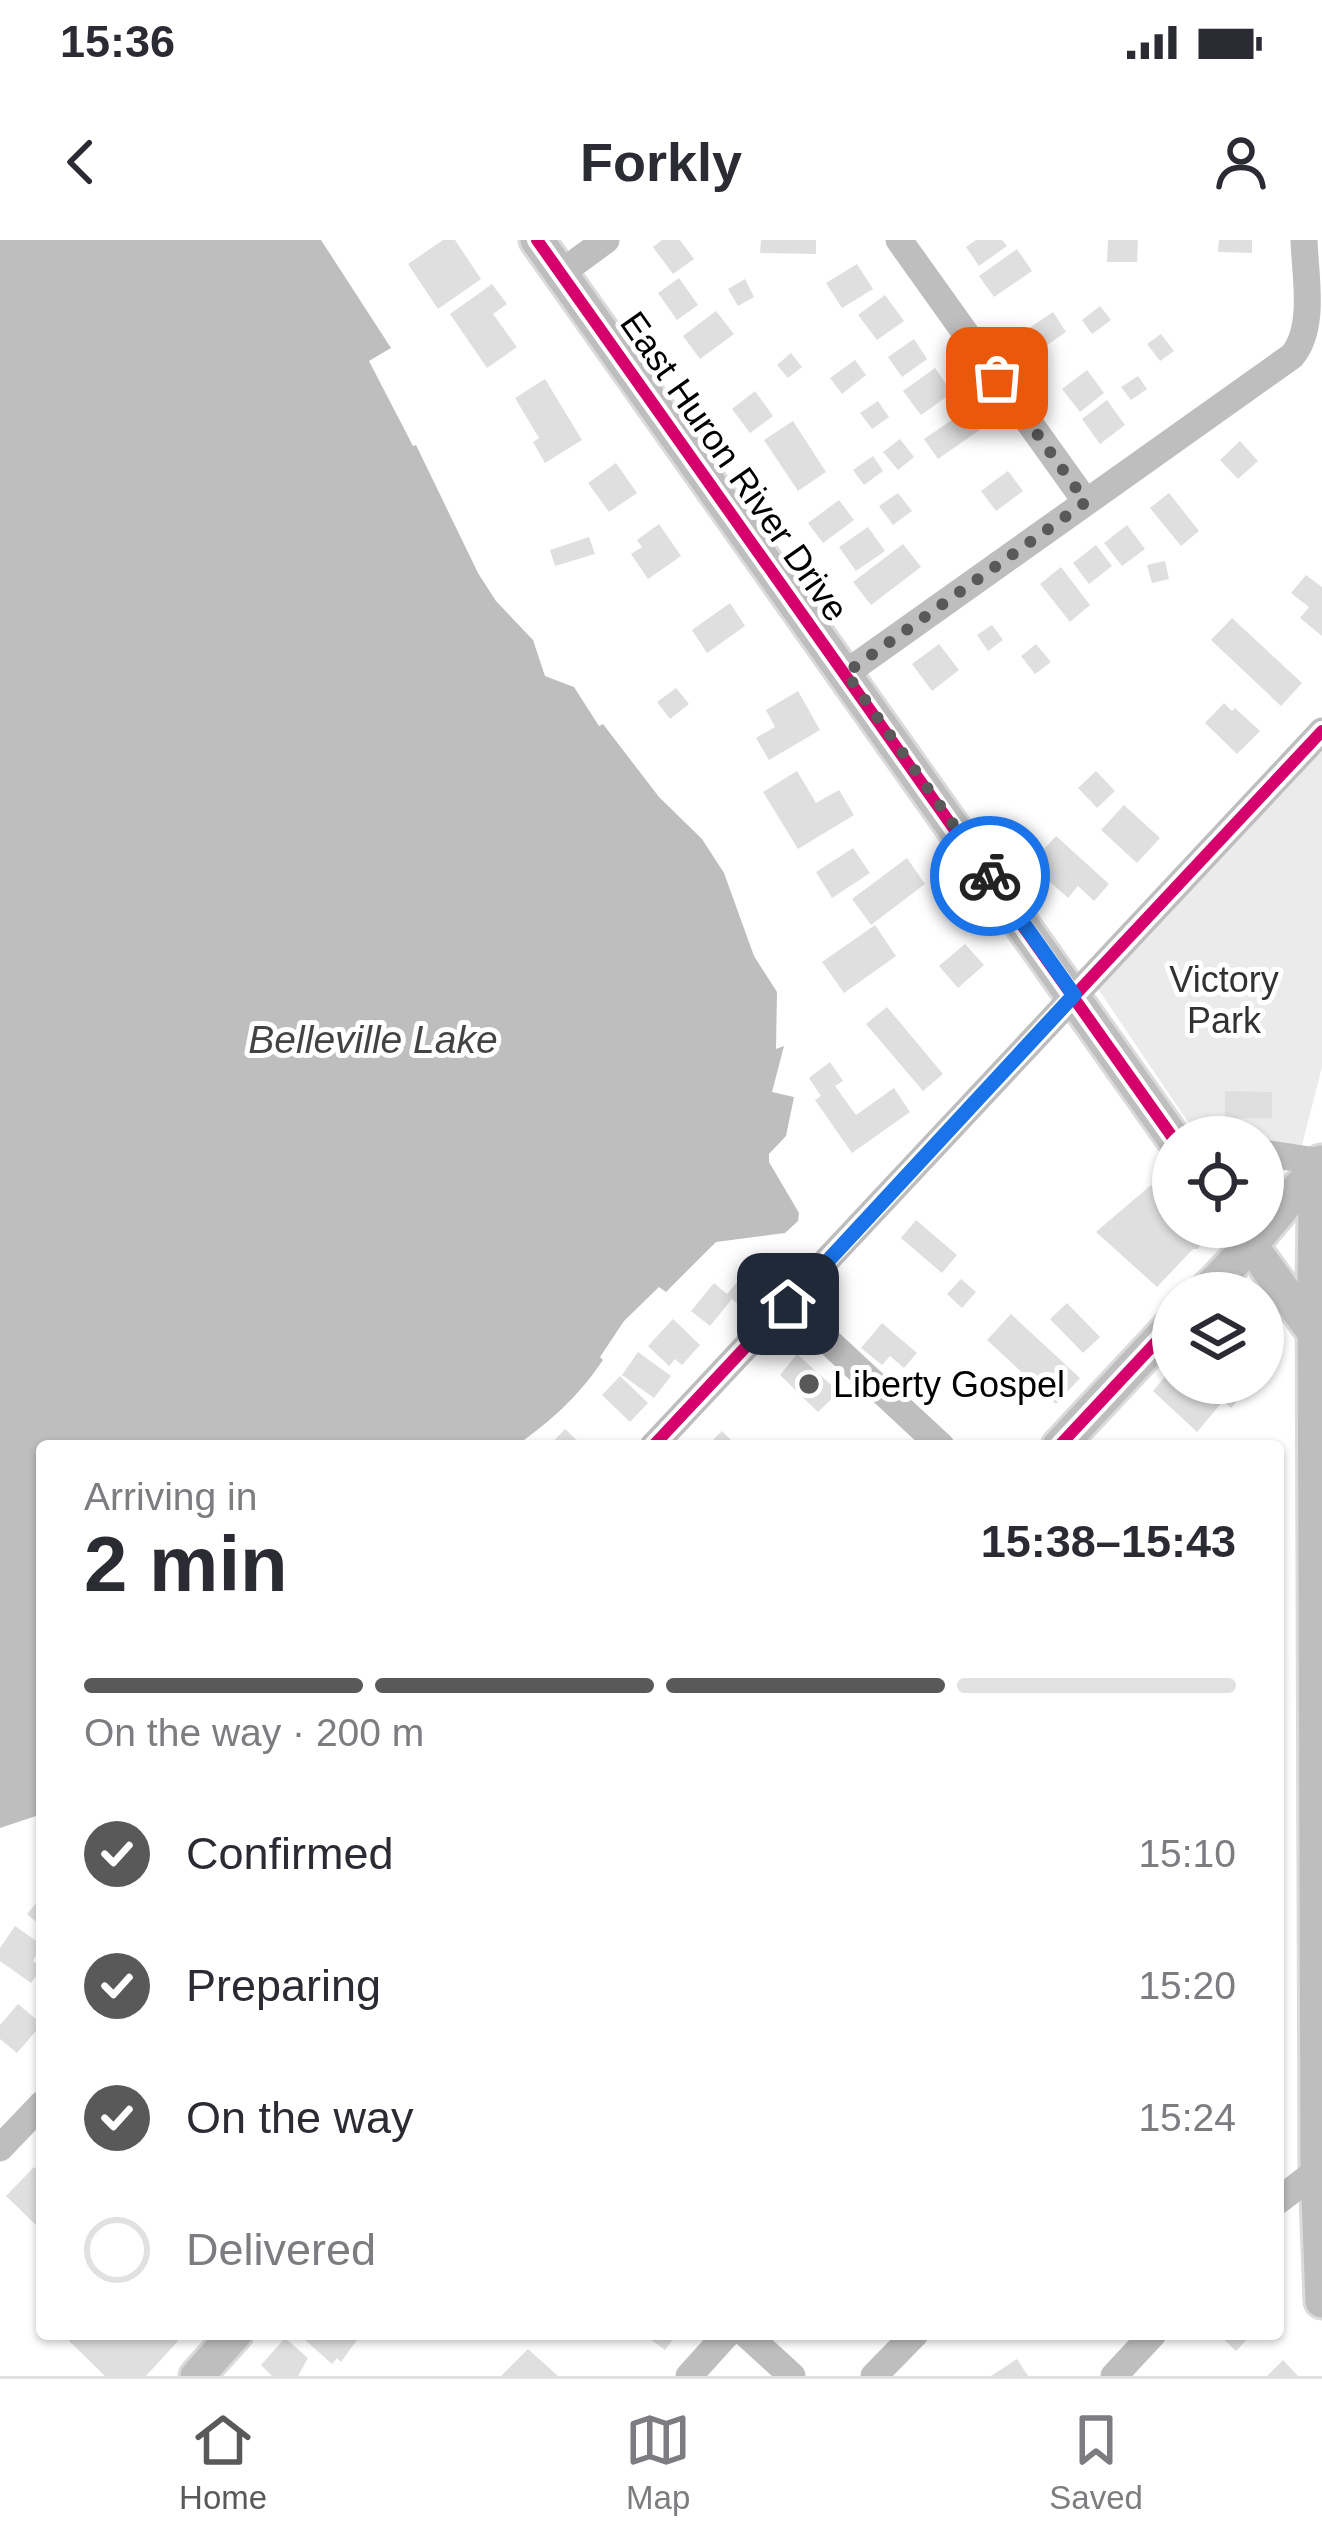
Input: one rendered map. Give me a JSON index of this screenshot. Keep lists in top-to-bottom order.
{
  "streets": {
    "main road": ["East Huron River Drive"]
  },
  "water": ["Belleville Lake"],
  "parks": ["Victory Park"],
  "places": ["Liberty Gospel"],
  "page": {
    "status": "15:36",
    "header": "Forkly",
    "heading": ["2 min", "Arriving in", "15:38–15:43"],
    "bar": "On the way · 200 m",
    "list": [
      ["Confirmed", "15:10"],
      ["Preparing", "15:20"],
      ["On the way", "15:24"],
      "Delivered"
    ],
    "tabs": ["Home", "Map", "Saved"]
  }
}
